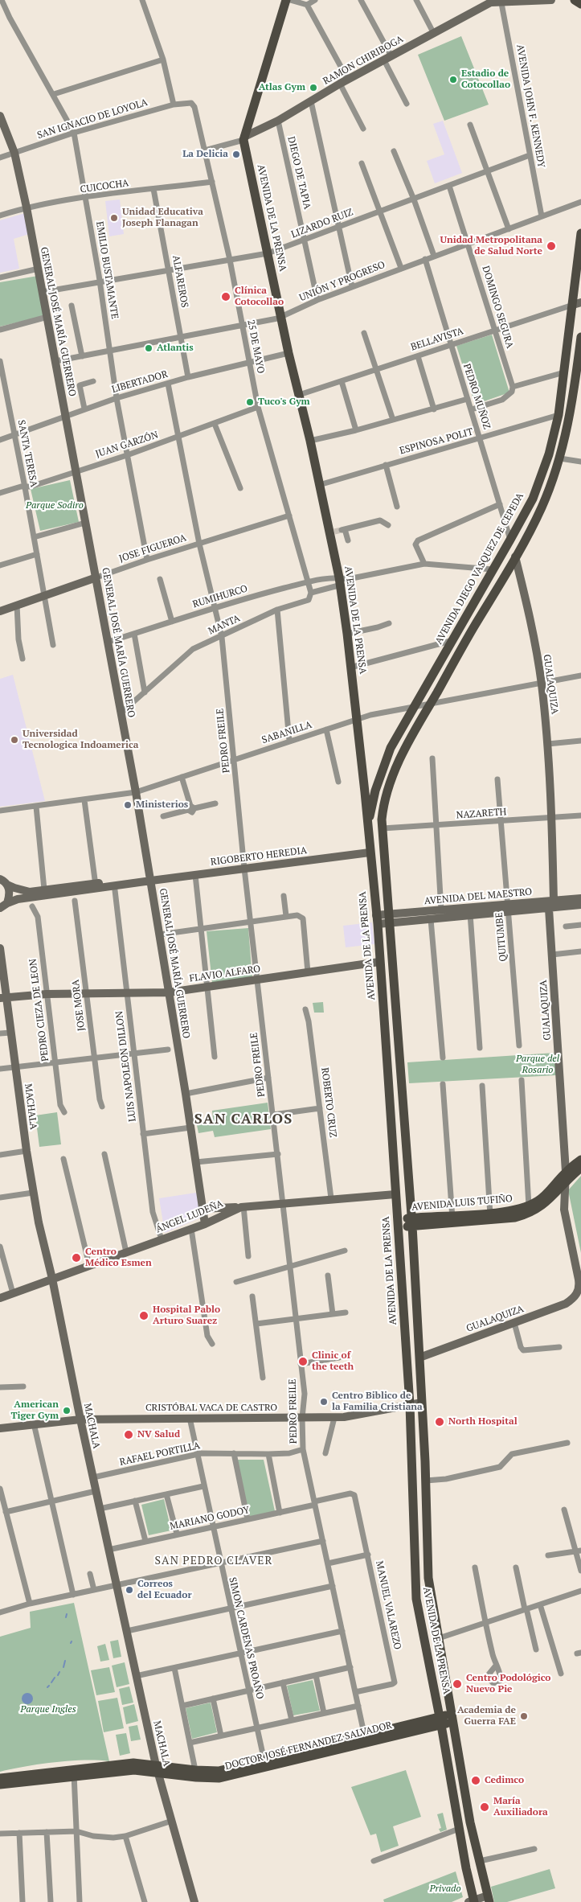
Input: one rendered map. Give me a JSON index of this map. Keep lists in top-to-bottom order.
{
  "streets": {
    "main road": [
      "AVENIDA DE LA PRENSA",
      "AVENIDA DIEGO VASQUEZ DE CEPEDA",
      "AVENIDA LUIS TUFIÑO",
      "DOCTOR JOSÉ FERNANDEZ SALVADOR"
    ],
    "street": [
      "RAMON CHIRIBOGA",
      "AVENIDA JOHN F. KENNEDY",
      "SAN IGNACIO DE LOYOLA",
      "DIEGO DE TAPIA",
      "CUICOCHA",
      "LIZARDO RUIZ",
      "EMILIO BUSTAMANTE",
      "ALFAREROS",
      "UNIÓN Y PROGRESO",
      "DOMINGO SEGURA",
      "GENERAL JOSÉ MARÍA GUERRERO",
      "BELLAVISTA",
      "25 DE MAYO",
      "LIBERTADOR",
      "PEDRO MUÑOZ",
      "ESPINOSA POLIT",
      "JUAN GARZÓN",
      "SANTA TERESA",
      "JOSE FIGUEROA",
      "RUMIHURCO",
      "MANTA",
      "GUALAQUIZA",
      "SABANILLA",
      "PEDRO FREILE",
      "NAZARETH",
      "RIGOBERTO HEREDIA",
      "AVENIDA DEL MAESTRO",
      "QUITUMBE",
      "FLAVIO ALFARO",
      "JOSE MORA",
      "PEDRO CIEZA DE LEON",
      "LUIS NAPOLEON DILLON",
      "ROBERTO CRUZ",
      "MACHALA",
      "ÁNGEL LUDEÑA",
      "CRISTÓBAL VACA DE CASTRO",
      "RAFAEL PORTILLA",
      "MARIANO GODOY",
      "MANUEL VALAREZO",
      "SIMON CARDENAS PROAÑO"
    ]
  },
  "crossings": [
    ["RAMON CHIRIBOGA", "AVENIDA JOHN F. KENNEDY"],
    ["RAMON CHIRIBOGA", "DIEGO DE TAPIA"],
    ["RAMON CHIRIBOGA", "AVENIDA DE LA PRENSA"],
    ["AVENIDA JOHN F. KENNEDY", "LIZARDO RUIZ"],
    ["AVENIDA JOHN F. KENNEDY", "UNIÓN Y PROGRESO"],
    ["SAN IGNACIO DE LOYOLA", "EMILIO BUSTAMANTE"],
    ["SAN IGNACIO DE LOYOLA", "GENERAL JOSÉ MARÍA GUERRERO"],
    ["SAN IGNACIO DE LOYOLA", "25 DE MAYO"],
    ["DIEGO DE TAPIA", "LIZARDO RUIZ"],
    ["DIEGO DE TAPIA", "UNIÓN Y PROGRESO"],
    ["CUICOCHA", "EMILIO BUSTAMANTE"],
    ["CUICOCHA", "ALFAREROS"],
    ["CUICOCHA", "GENERAL JOSÉ MARÍA GUERRERO"],
    ["CUICOCHA", "25 DE MAYO"],
    ["AVENIDA DE LA PRENSA", "LIZARDO RUIZ"],
    ["AVENIDA DE LA PRENSA", "UNIÓN Y PROGRESO"],
    ["AVENIDA DE LA PRENSA", "BELLAVISTA"],
    ["AVENIDA DE LA PRENSA", "LIBERTADOR"],
    ["AVENIDA DE LA PRENSA", "ESPINOSA POLIT"],
    ["AVENIDA DE LA PRENSA", "AVENIDA DIEGO VASQUEZ DE CEPEDA"],
    ["AVENIDA DE LA PRENSA", "RUMIHURCO"],
    ["AVENIDA DE LA PRENSA", "MANTA"],
    ["AVENIDA DE LA PRENSA", "GUALAQUIZA"],
    ["AVENIDA DE LA PRENSA", "SABANILLA"],
    ["AVENIDA DE LA PRENSA", "NAZARETH"],
    ["AVENIDA DE LA PRENSA", "RIGOBERTO HEREDIA"],
    ["AVENIDA DE LA PRENSA", "AVENIDA DEL MAESTRO"],
    ["AVENIDA DE LA PRENSA", "FLAVIO ALFARO"],
    ["AVENIDA DE LA PRENSA", "AVENIDA LUIS TUFIÑO"],
    ["AVENIDA DE LA PRENSA", "ÁNGEL LUDEÑA"],
    ["AVENIDA DE LA PRENSA", "CRISTÓBAL VACA DE CASTRO"],
    ["AVENIDA DE LA PRENSA", "DOCTOR JOSÉ FERNANDEZ SALVADOR"],
    ["LIZARDO RUIZ", "EMILIO BUSTAMANTE"],
    ["LIZARDO RUIZ", "ALFAREROS"],
    ["LIZARDO RUIZ", "DOMINGO SEGURA"],
    ["LIZARDO RUIZ", "GENERAL JOSÉ MARÍA GUERRERO"],
    ["LIZARDO RUIZ", "25 DE MAYO"],
    ["EMILIO BUSTAMANTE", "UNIÓN Y PROGRESO"],
    ["EMILIO BUSTAMANTE", "LIBERTADOR"],
    ["EMILIO BUSTAMANTE", "JUAN GARZÓN"],
    ["EMILIO BUSTAMANTE", "JOSE FIGUEROA"],
    ["ALFAREROS", "UNIÓN Y PROGRESO"],
    ["ALFAREROS", "LIBERTADOR"],
    ["UNIÓN Y PROGRESO", "DOMINGO SEGURA"],
    ["UNIÓN Y PROGRESO", "GENERAL JOSÉ MARÍA GUERRERO"],
    ["UNIÓN Y PROGRESO", "25 DE MAYO"],
    ["UNIÓN Y PROGRESO", "PEDRO MUÑOZ"],
    ["DOMINGO SEGURA", "BELLAVISTA"],
    ["GENERAL JOSÉ MARÍA GUERRERO", "LIBERTADOR"],
    ["GENERAL JOSÉ MARÍA GUERRERO", "JUAN GARZÓN"],
    ["GENERAL JOSÉ MARÍA GUERRERO", "JOSE FIGUEROA"],
    ["GENERAL JOSÉ MARÍA GUERRERO", "RUMIHURCO"],
    ["GENERAL JOSÉ MARÍA GUERRERO", "MANTA"],
    ["GENERAL JOSÉ MARÍA GUERRERO", "SABANILLA"],
    ["GENERAL JOSÉ MARÍA GUERRERO", "RIGOBERTO HEREDIA"],
    ["GENERAL JOSÉ MARÍA GUERRERO", "FLAVIO ALFARO"],
    ["GENERAL JOSÉ MARÍA GUERRERO", "ÁNGEL LUDEÑA"],
    ["BELLAVISTA", "PEDRO MUÑOZ"],
    ["BELLAVISTA", "AVENIDA DIEGO VASQUEZ DE CEPEDA"],
    ["25 DE MAYO", "LIBERTADOR"],
    ["25 DE MAYO", "JUAN GARZÓN"],
    ["25 DE MAYO", "JOSE FIGUEROA"],
    ["25 DE MAYO", "RUMIHURCO"],
    ["25 DE MAYO", "MANTA"],
    ["LIBERTADOR", "SANTA TERESA"],
    ["LIBERTADOR", "PEDRO FREILE"],
    ["PEDRO MUÑOZ", "ESPINOSA POLIT"],
    ["PEDRO MUÑOZ", "AVENIDA DIEGO VASQUEZ DE CEPEDA"],
    ["ESPINOSA POLIT", "AVENIDA DIEGO VASQUEZ DE CEPEDA"],
    ["JUAN GARZÓN", "SANTA TERESA"],
    ["JUAN GARZÓN", "PEDRO FREILE"],
    ["SANTA TERESA", "JOSE FIGUEROA"],
    ["JOSE FIGUEROA", "PEDRO FREILE"],
    ["AVENIDA DIEGO VASQUEZ DE CEPEDA", "MANTA"],
    ["AVENIDA DIEGO VASQUEZ DE CEPEDA", "SABANILLA"],
    ["RUMIHURCO", "MANTA"],
    ["RUMIHURCO", "PEDRO FREILE"],
    ["MANTA", "PEDRO FREILE"],
    ["GUALAQUIZA", "SABANILLA"],
    ["GUALAQUIZA", "NAZARETH"],
    ["GUALAQUIZA", "AVENIDA DEL MAESTRO"],
    ["GUALAQUIZA", "AVENIDA LUIS TUFIÑO"],
    ["SABANILLA", "PEDRO FREILE"],
    ["PEDRO FREILE", "RIGOBERTO HEREDIA"],
    ["PEDRO FREILE", "FLAVIO ALFARO"],
    ["PEDRO FREILE", "ÁNGEL LUDEÑA"],
    ["PEDRO FREILE", "CRISTÓBAL VACA DE CASTRO"],
    ["PEDRO FREILE", "RAFAEL PORTILLA"],
    ["PEDRO FREILE", "MARIANO GODOY"],
    ["PEDRO FREILE", "MANUEL VALAREZO"],
    ["PEDRO FREILE", "DOCTOR JOSÉ FERNANDEZ SALVADOR"],
    ["NAZARETH", "QUITUMBE"],
    ["AVENIDA DEL MAESTRO", "QUITUMBE"],
    ["FLAVIO ALFARO", "JOSE MORA"],
    ["FLAVIO ALFARO", "PEDRO CIEZA DE LEON"],
    ["FLAVIO ALFARO", "LUIS NAPOLEON DILLON"],
    ["FLAVIO ALFARO", "MACHALA"],
    ["LUIS NAPOLEON DILLON", "ÁNGEL LUDEÑA"],
    ["ROBERTO CRUZ", "ÁNGEL LUDEÑA"],
    ["MACHALA", "ÁNGEL LUDEÑA"],
    ["MACHALA", "CRISTÓBAL VACA DE CASTRO"],
    ["MACHALA", "RAFAEL PORTILLA"],
    ["MACHALA", "MARIANO GODOY"],
    ["MACHALA", "DOCTOR JOSÉ FERNANDEZ SALVADOR"],
    ["CRISTÓBAL VACA DE CASTRO", "SIMON CARDENAS PROAÑO"],
    ["RAFAEL PORTILLA", "SIMON CARDENAS PROAÑO"],
    ["MARIANO GODOY", "MANUEL VALAREZO"],
    ["MARIANO GODOY", "SIMON CARDENAS PROAÑO"],
    ["SIMON CARDENAS PROAÑO", "DOCTOR JOSÉ FERNANDEZ SALVADOR"]
  ],
  "districts": ["SAN CARLOS", "SAN PEDRO CLAVER"],
  "parks": [
    "Parque Sodiro",
    "Parque del Rosario",
    "Parque Ingles",
    "Privado"
  ],
  "places": [
    "Estadio de Cotocollao",
    "Atlas Gym",
    "La Delicia",
    "Unidad Educativa Joseph Flanagan",
    "Unidad Metropolitana de Salud Norte",
    "Clínica Cotocollao",
    "Atlantis",
    "Tuco's Gym",
    "Universidad Tecnologica Indoamerica",
    "Ministerios",
    "Centro Médico Esmen",
    "Hospital Pablo Arturo Suarez",
    "Clinic of the teeth",
    "Centro Biblico de la Familia Cristiana",
    "American Tiger Gym",
    "North Hospital",
    "NV Salud",
    "Correos del Ecuador",
    "Centro Podológico Nuevo Pie",
    "Academia de Guerra FAE",
    "Cedimco",
    "María Auxiliadora"
  ]
}
